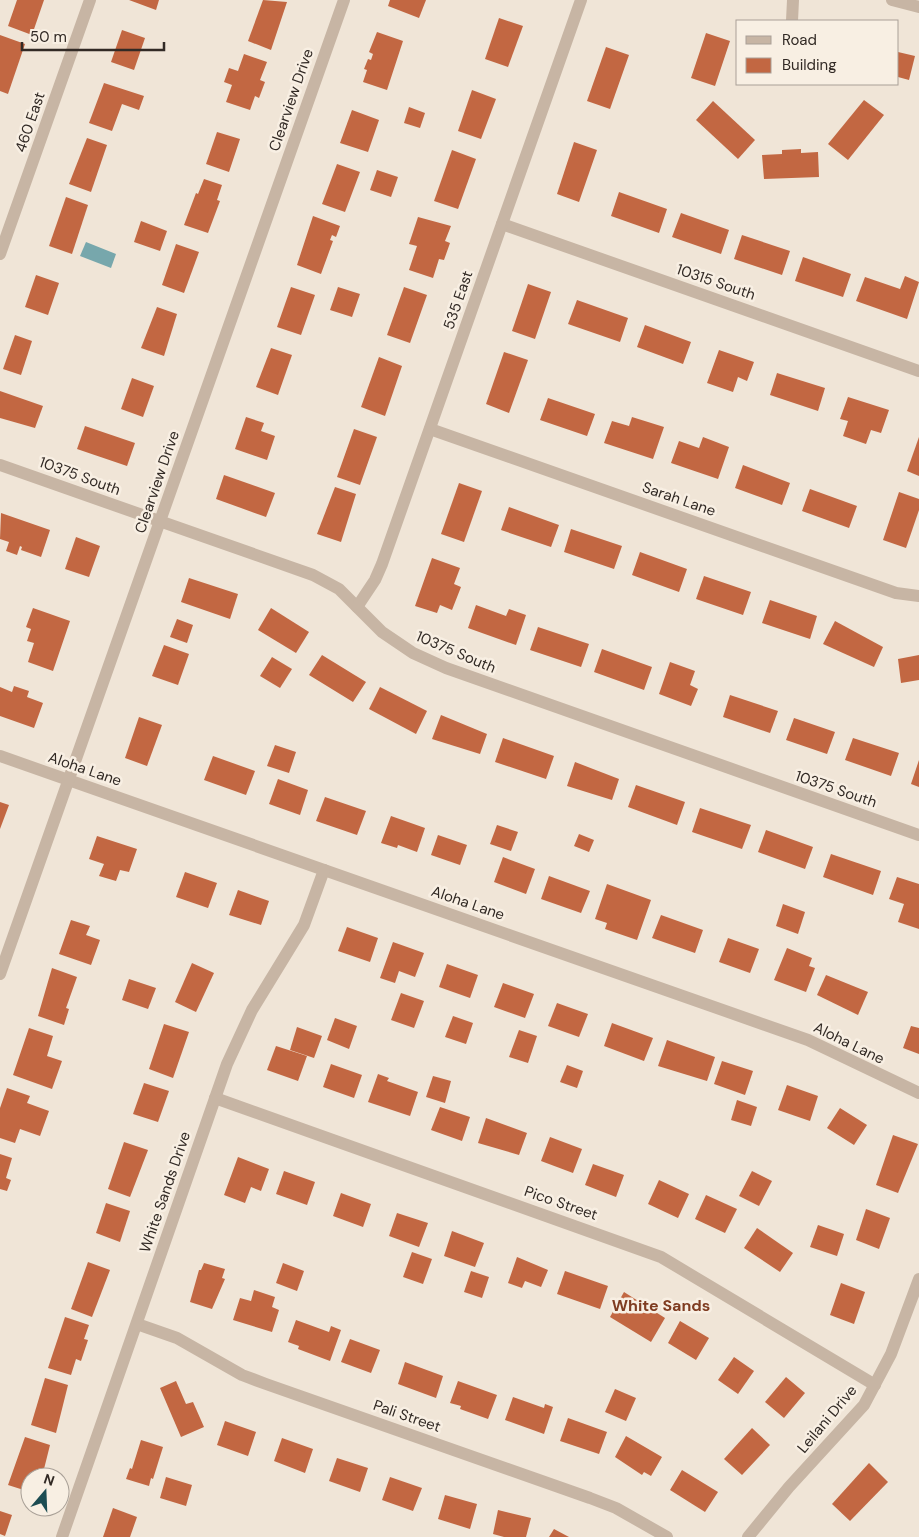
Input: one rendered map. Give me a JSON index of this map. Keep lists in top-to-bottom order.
{
  "streets": {
    "street": [
      "Clearview Drive",
      "460 East",
      "10315 South",
      "535 East",
      "10375 South",
      "Sarah Lane",
      "Aloha Lane",
      "White Sands Drive",
      "Pico Street",
      "Pali Street",
      "Leilani Drive"
    ]
  },
  "crossings": [
    ["Clearview Drive", "10375 South"],
    ["Clearview Drive", "Aloha Lane"],
    ["10315 South", "535 East"],
    ["535 East", "10375 South"],
    ["535 East", "Sarah Lane"],
    ["Aloha Lane", "White Sands Drive"],
    ["White Sands Drive", "Pico Street"],
    ["White Sands Drive", "Pali Street"],
    ["Pico Street", "Leilani Drive"]
  ],
  "districts": ["White Sands"],
  "legend": ["Road", "Building"],
  "scale_bar": "50 m",
  "north": "top"
}
